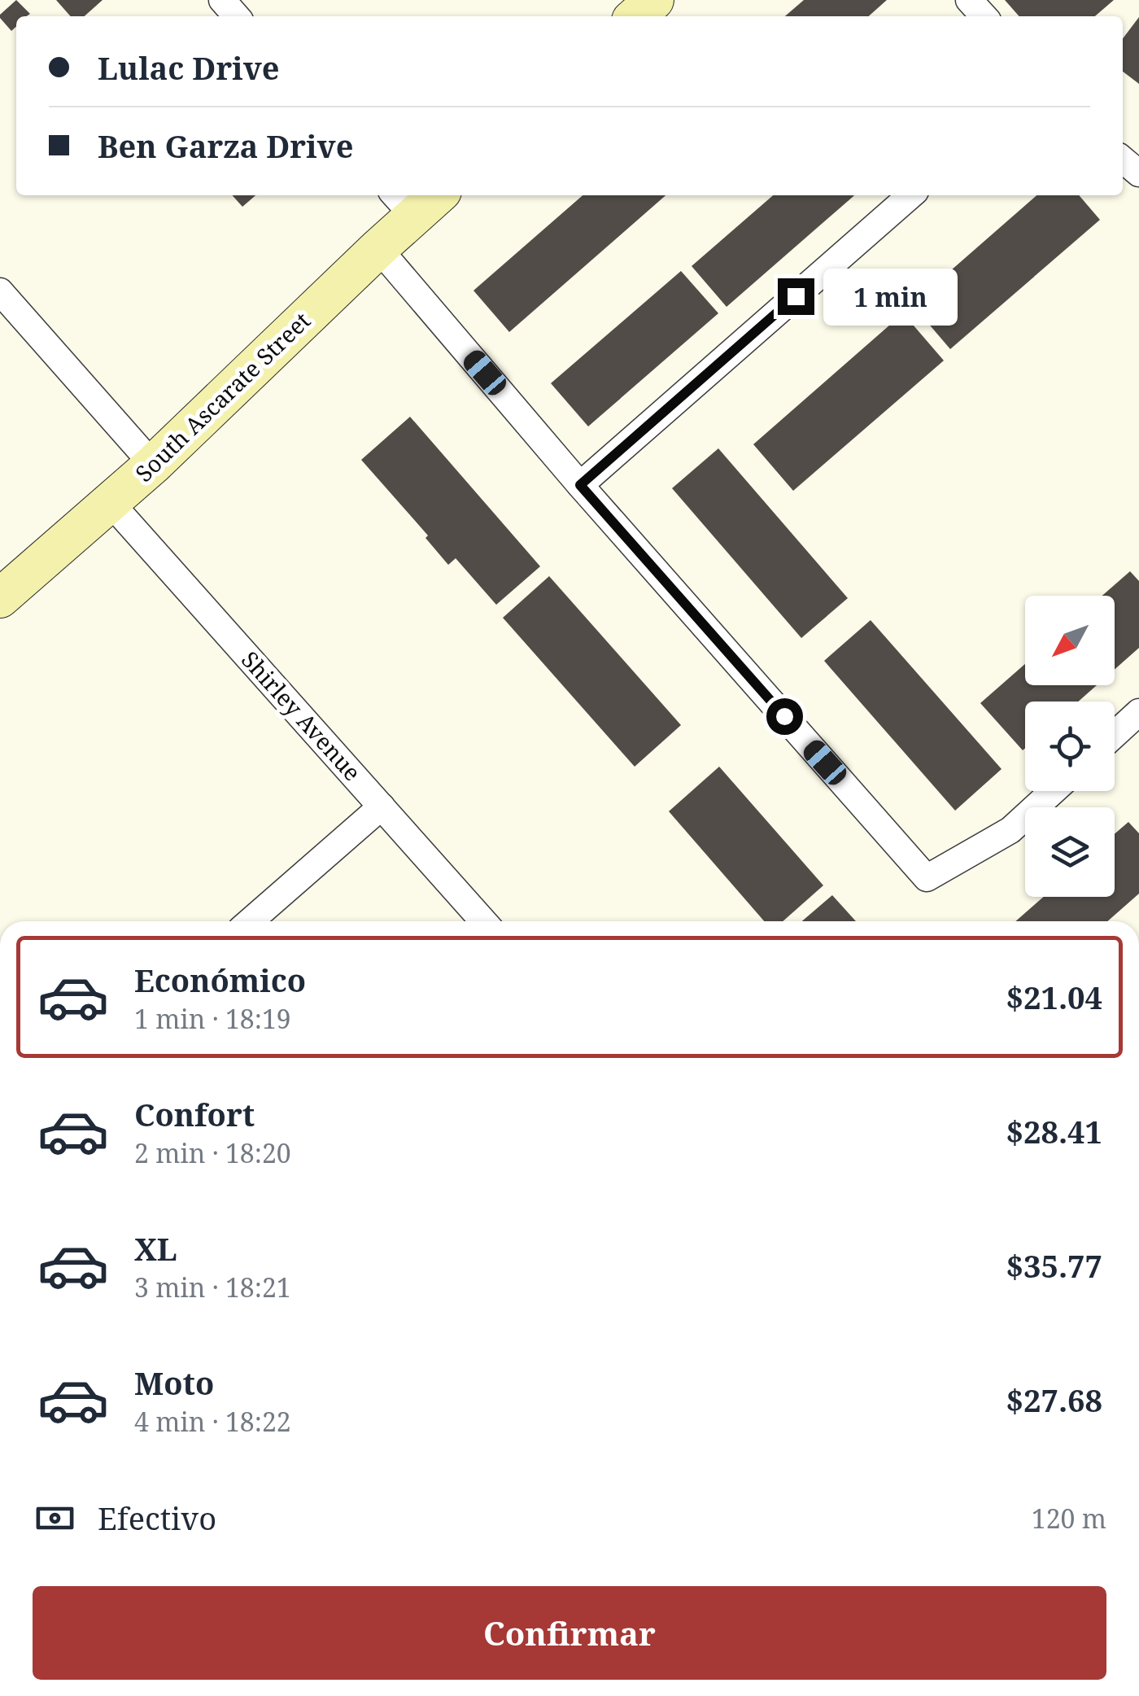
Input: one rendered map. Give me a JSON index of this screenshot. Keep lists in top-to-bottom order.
{
  "streets": {
    "street": ["South Ascarate Street", "Shirley Avenue"]
  },
  "crossings": [
    ["South Ascarate Street", "Shirley Avenue"]
  ],
  "north": "bottom left",
  "page": {
    "banner": ["Lulac Drive", "Ben Garza Drive"],
    "bubble": "1 min",
    "list": [
      {
        "name": "Económico",
        "note": "1 min · 18:19",
        "value": "$21.04"
      },
      {
        "name": "Confort",
        "note": "2 min · 18:20",
        "value": "$28.41"
      },
      {
        "name": "XL",
        "note": "3 min · 18:21",
        "value": "$35.77"
      },
      {
        "name": "Moto",
        "note": "4 min · 18:22",
        "value": "$27.68"
      }
    ],
    "pay": ["Efectivo", "120 m"],
    "buttons": "Confirmar"
  }
}
